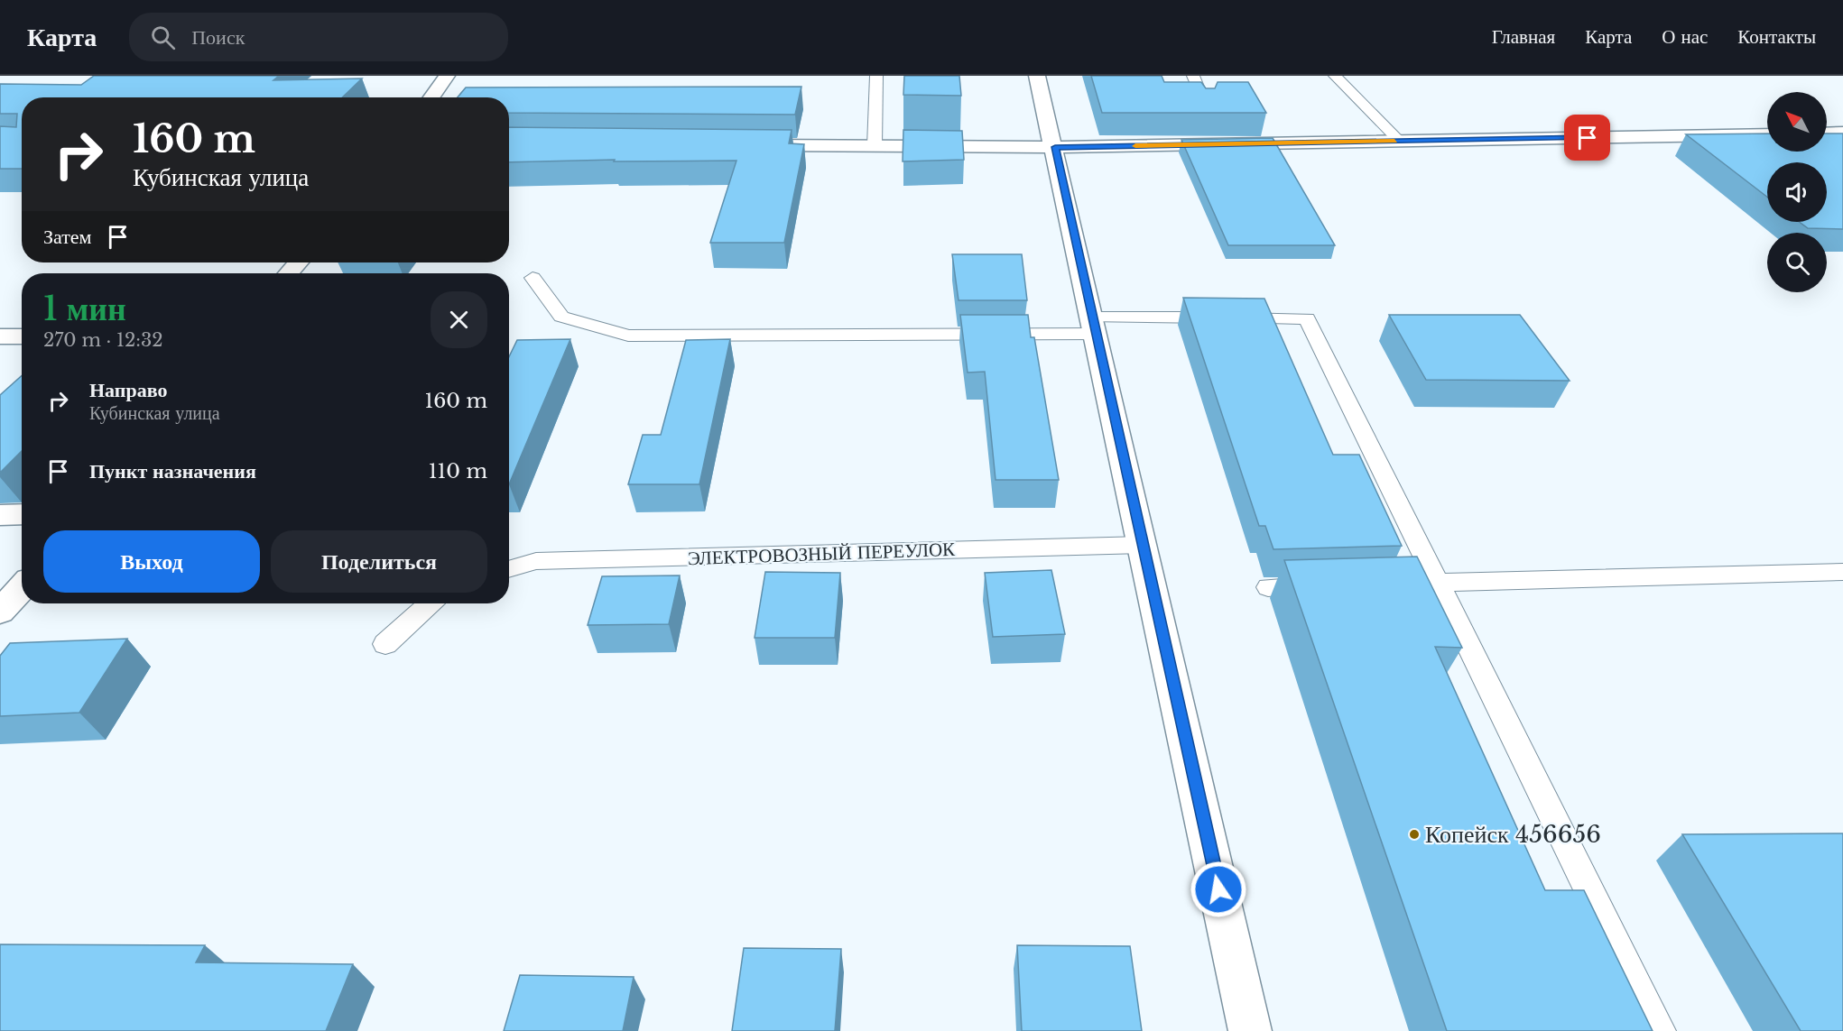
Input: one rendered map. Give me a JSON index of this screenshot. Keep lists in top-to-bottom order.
{
  "streets": {
    "lane": ["ЭЛЕКТРОВОЗНЫЙ ПЕРЕУЛОК"]
  },
  "places": ["Копейск 456656"],
  "north": "top left",
  "page": {
    "header": "Карта",
    "search": "Поиск",
    "nav": [
      "Главная",
      "Карта",
      "О нас",
      "Контакты"
    ],
    "turn": ["160 m", "Кубинская улица"],
    "then": "Затем",
    "heading": ["1 мин", "270 m · 12:32"],
    "list": [
      {
        "name": "Направо",
        "note": "Кубинская улица",
        "value": "160 m"
      },
      {
        "name": "Пункт назначения",
        "value": "110 m"
      }
    ],
    "buttons": ["Выход", "Поделиться"]
  }
}
